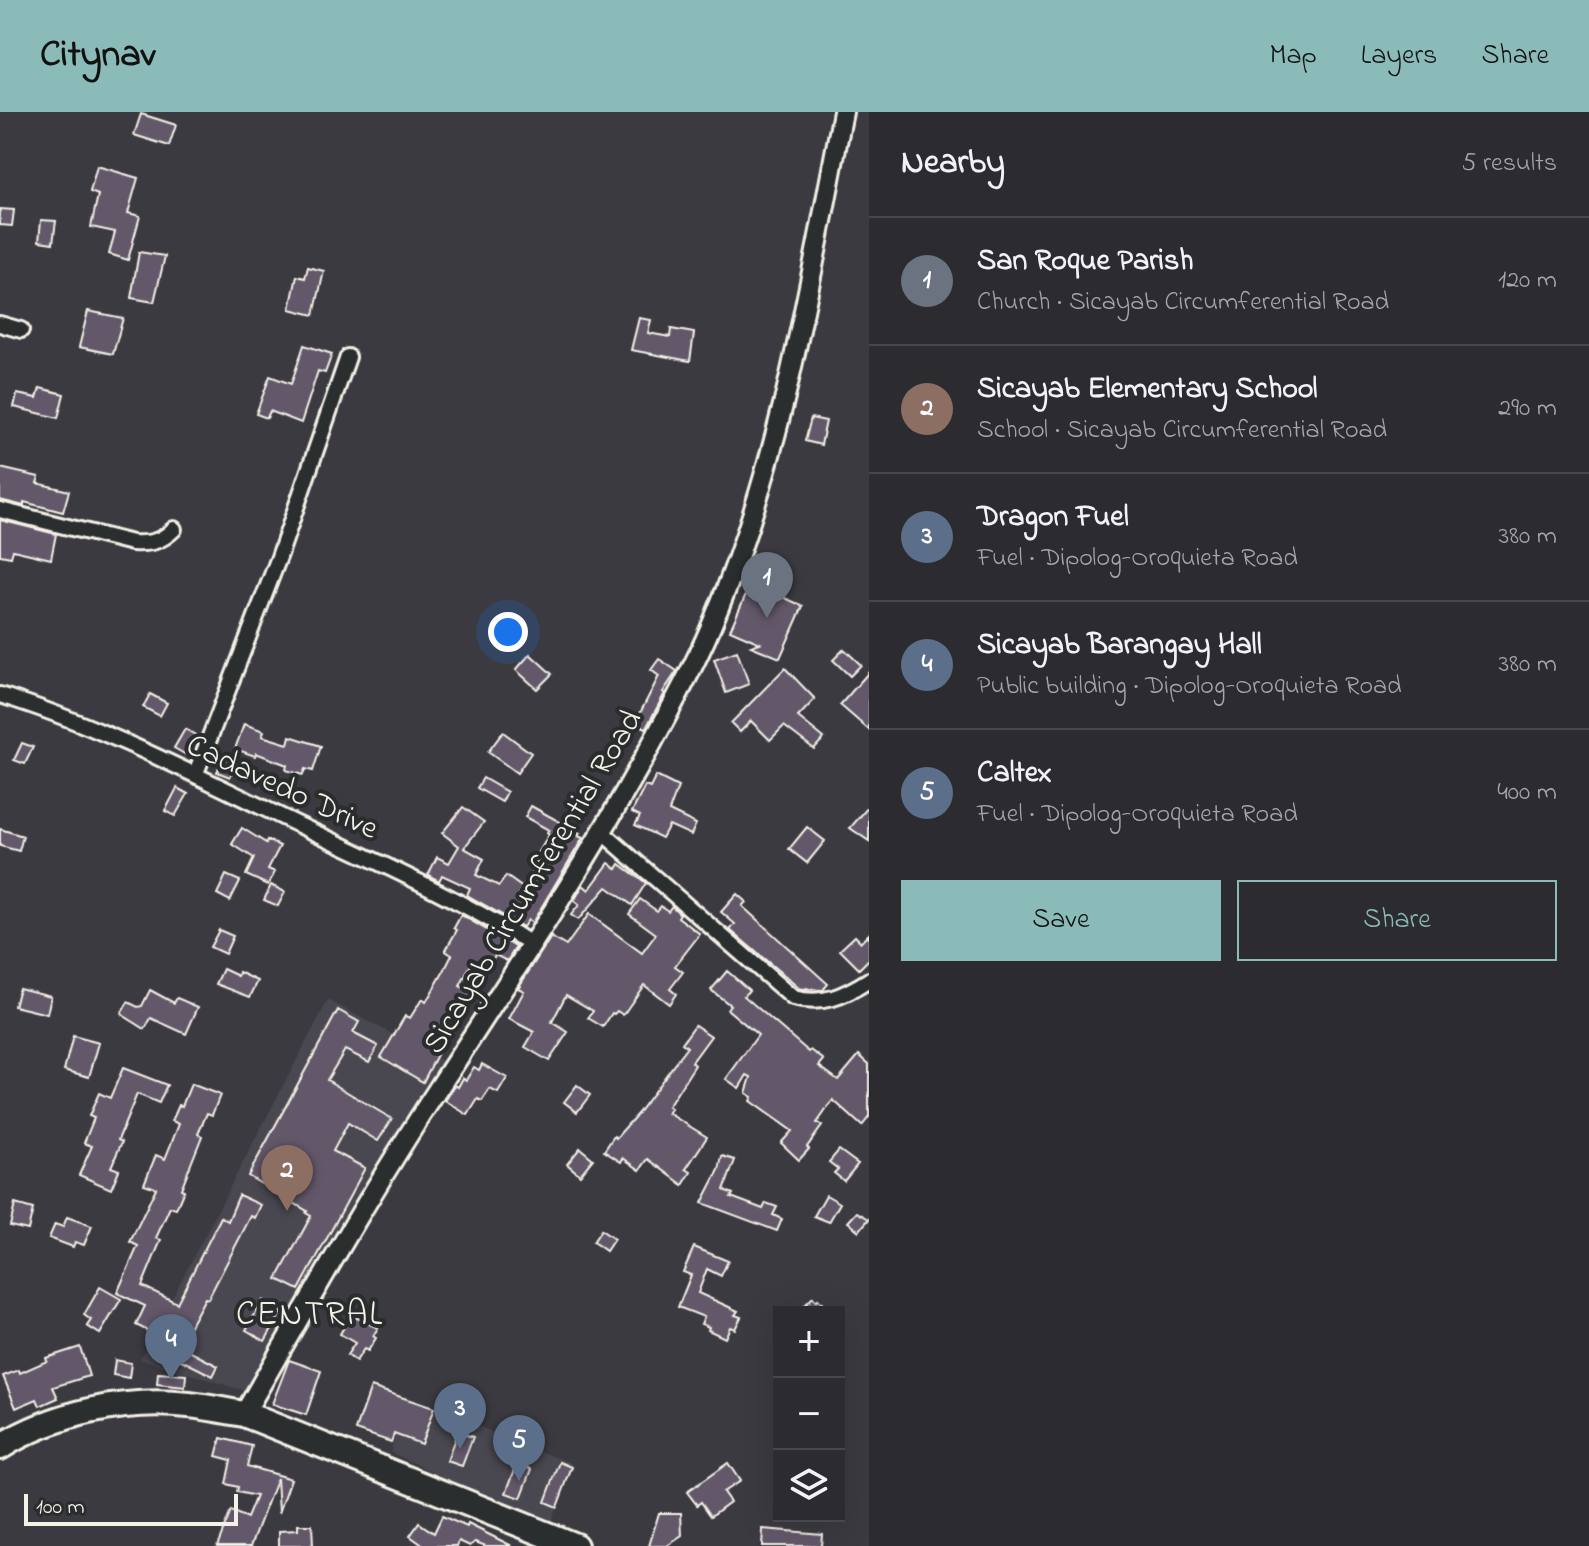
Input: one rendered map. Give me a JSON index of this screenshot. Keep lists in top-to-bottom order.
{
  "streets": {
    "street": ["Cadavedo Drive", "Sicayab Circumferential Road"]
  },
  "crossings": [
    ["Cadavedo Drive", "Sicayab Circumferential Road"]
  ],
  "districts": ["CENTRAL"],
  "scale_bar": "100 m",
  "page": {
    "header": "Citynav",
    "nav": ["Map", "Layers", "Share"],
    "heading": ["Nearby", "5 results"],
    "list": [
      {
        "mark": "1",
        "name": "San Roque Parish",
        "note": "Church · Sicayab Circumferential Road",
        "value": "120 m"
      },
      {
        "mark": "2",
        "name": "Sicayab Elementary School",
        "note": "School · Sicayab Circumferential Road",
        "value": "290 m"
      },
      {
        "mark": "3",
        "name": "Dragon Fuel",
        "note": "Fuel · Dipolog-Oroquieta Road",
        "value": "380 m"
      },
      {
        "mark": "4",
        "name": "Sicayab Barangay Hall",
        "note": "Public building · Dipolog-Oroquieta Road",
        "value": "380 m"
      },
      {
        "mark": "5",
        "name": "Caltex",
        "note": "Fuel · Dipolog-Oroquieta Road",
        "value": "400 m"
      }
    ],
    "pins": [
      "1",
      "2",
      "4",
      "3",
      "5"
    ],
    "buttons": ["Save", "Share"],
    "map_buttons": ["+", "−"],
    "scale": "100 m"
  }
}
